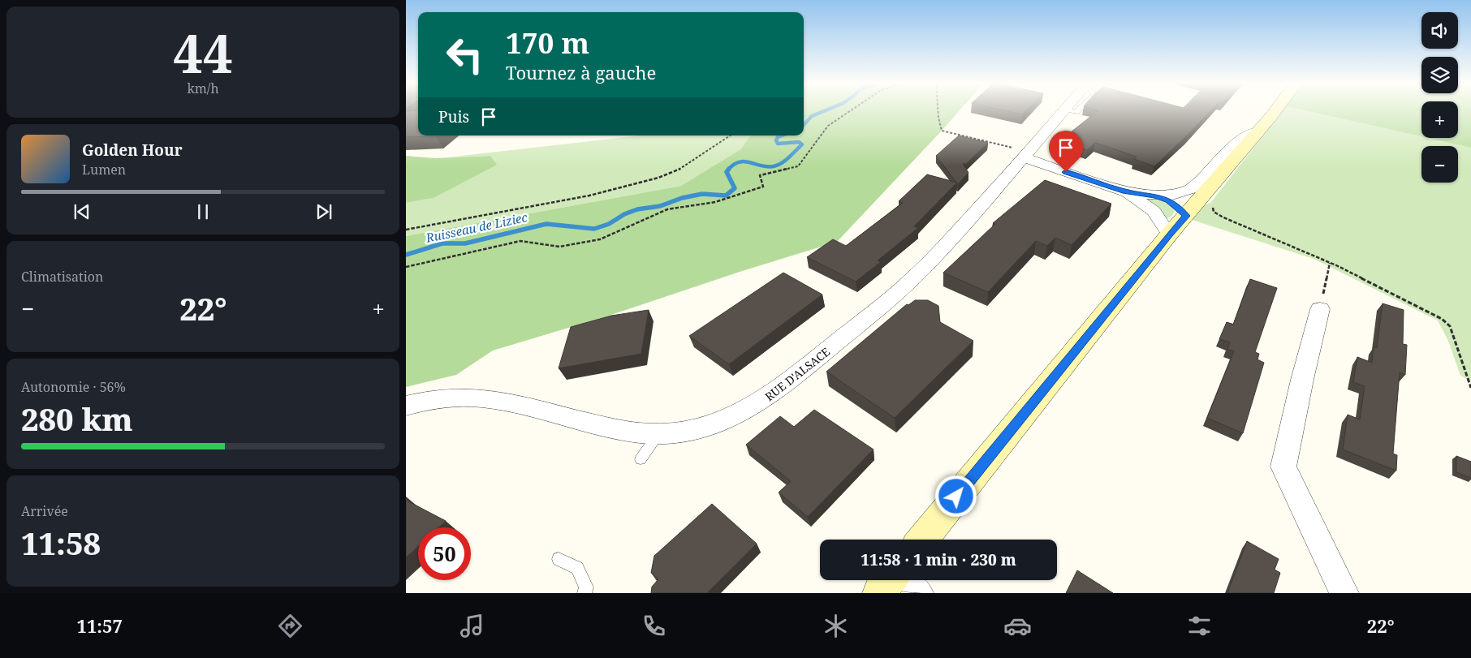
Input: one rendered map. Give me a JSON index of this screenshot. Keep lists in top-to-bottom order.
{
  "streets": {
    "street": ["RUE D'ALSACE"]
  },
  "water": ["Ruisseau de Liziec"],
  "page": {
    "tile": [
      ["44", "km/h"],
      "Climatisation",
      ["Autonomie · 56%", "280 km"],
      ["Arrivée", "11:58"]
    ],
    "map_buttons": ["+", "−"],
    "turn": ["170 m", "Tournez à gauche"],
    "then": "Puis",
    "song": ["Golden Hour", "Lumen"],
    "heat": ["−", "22°", "+"],
    "limit": "50",
    "trip": "11:58 · 1 min · 230 m",
    "tabs": ["11:57", "22°"]
  }
}
